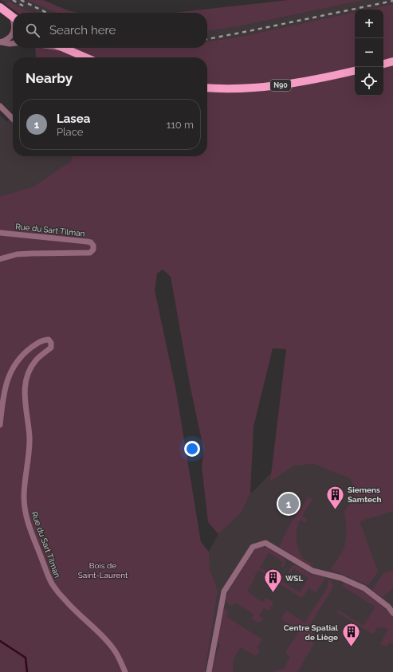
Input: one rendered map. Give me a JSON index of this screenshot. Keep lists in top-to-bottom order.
{
  "streets": {
    "main road": ["N90"],
    "street": ["Rue du Sart Tilman"]
  },
  "parks": ["Bois de Saint-Laurent"],
  "places": {
    "building": ["Siemens Samtech", "WSL", "Centre Spatial de Liège"]
  },
  "page": {
    "map_buttons": ["+", "−"],
    "search": "Search here",
    "heading": "Nearby",
    "list": [
      {
        "mark": "1",
        "name": "Lasea",
        "note": "Place",
        "value": "110 m"
      }
    ],
    "pins": "1"
  }
}
